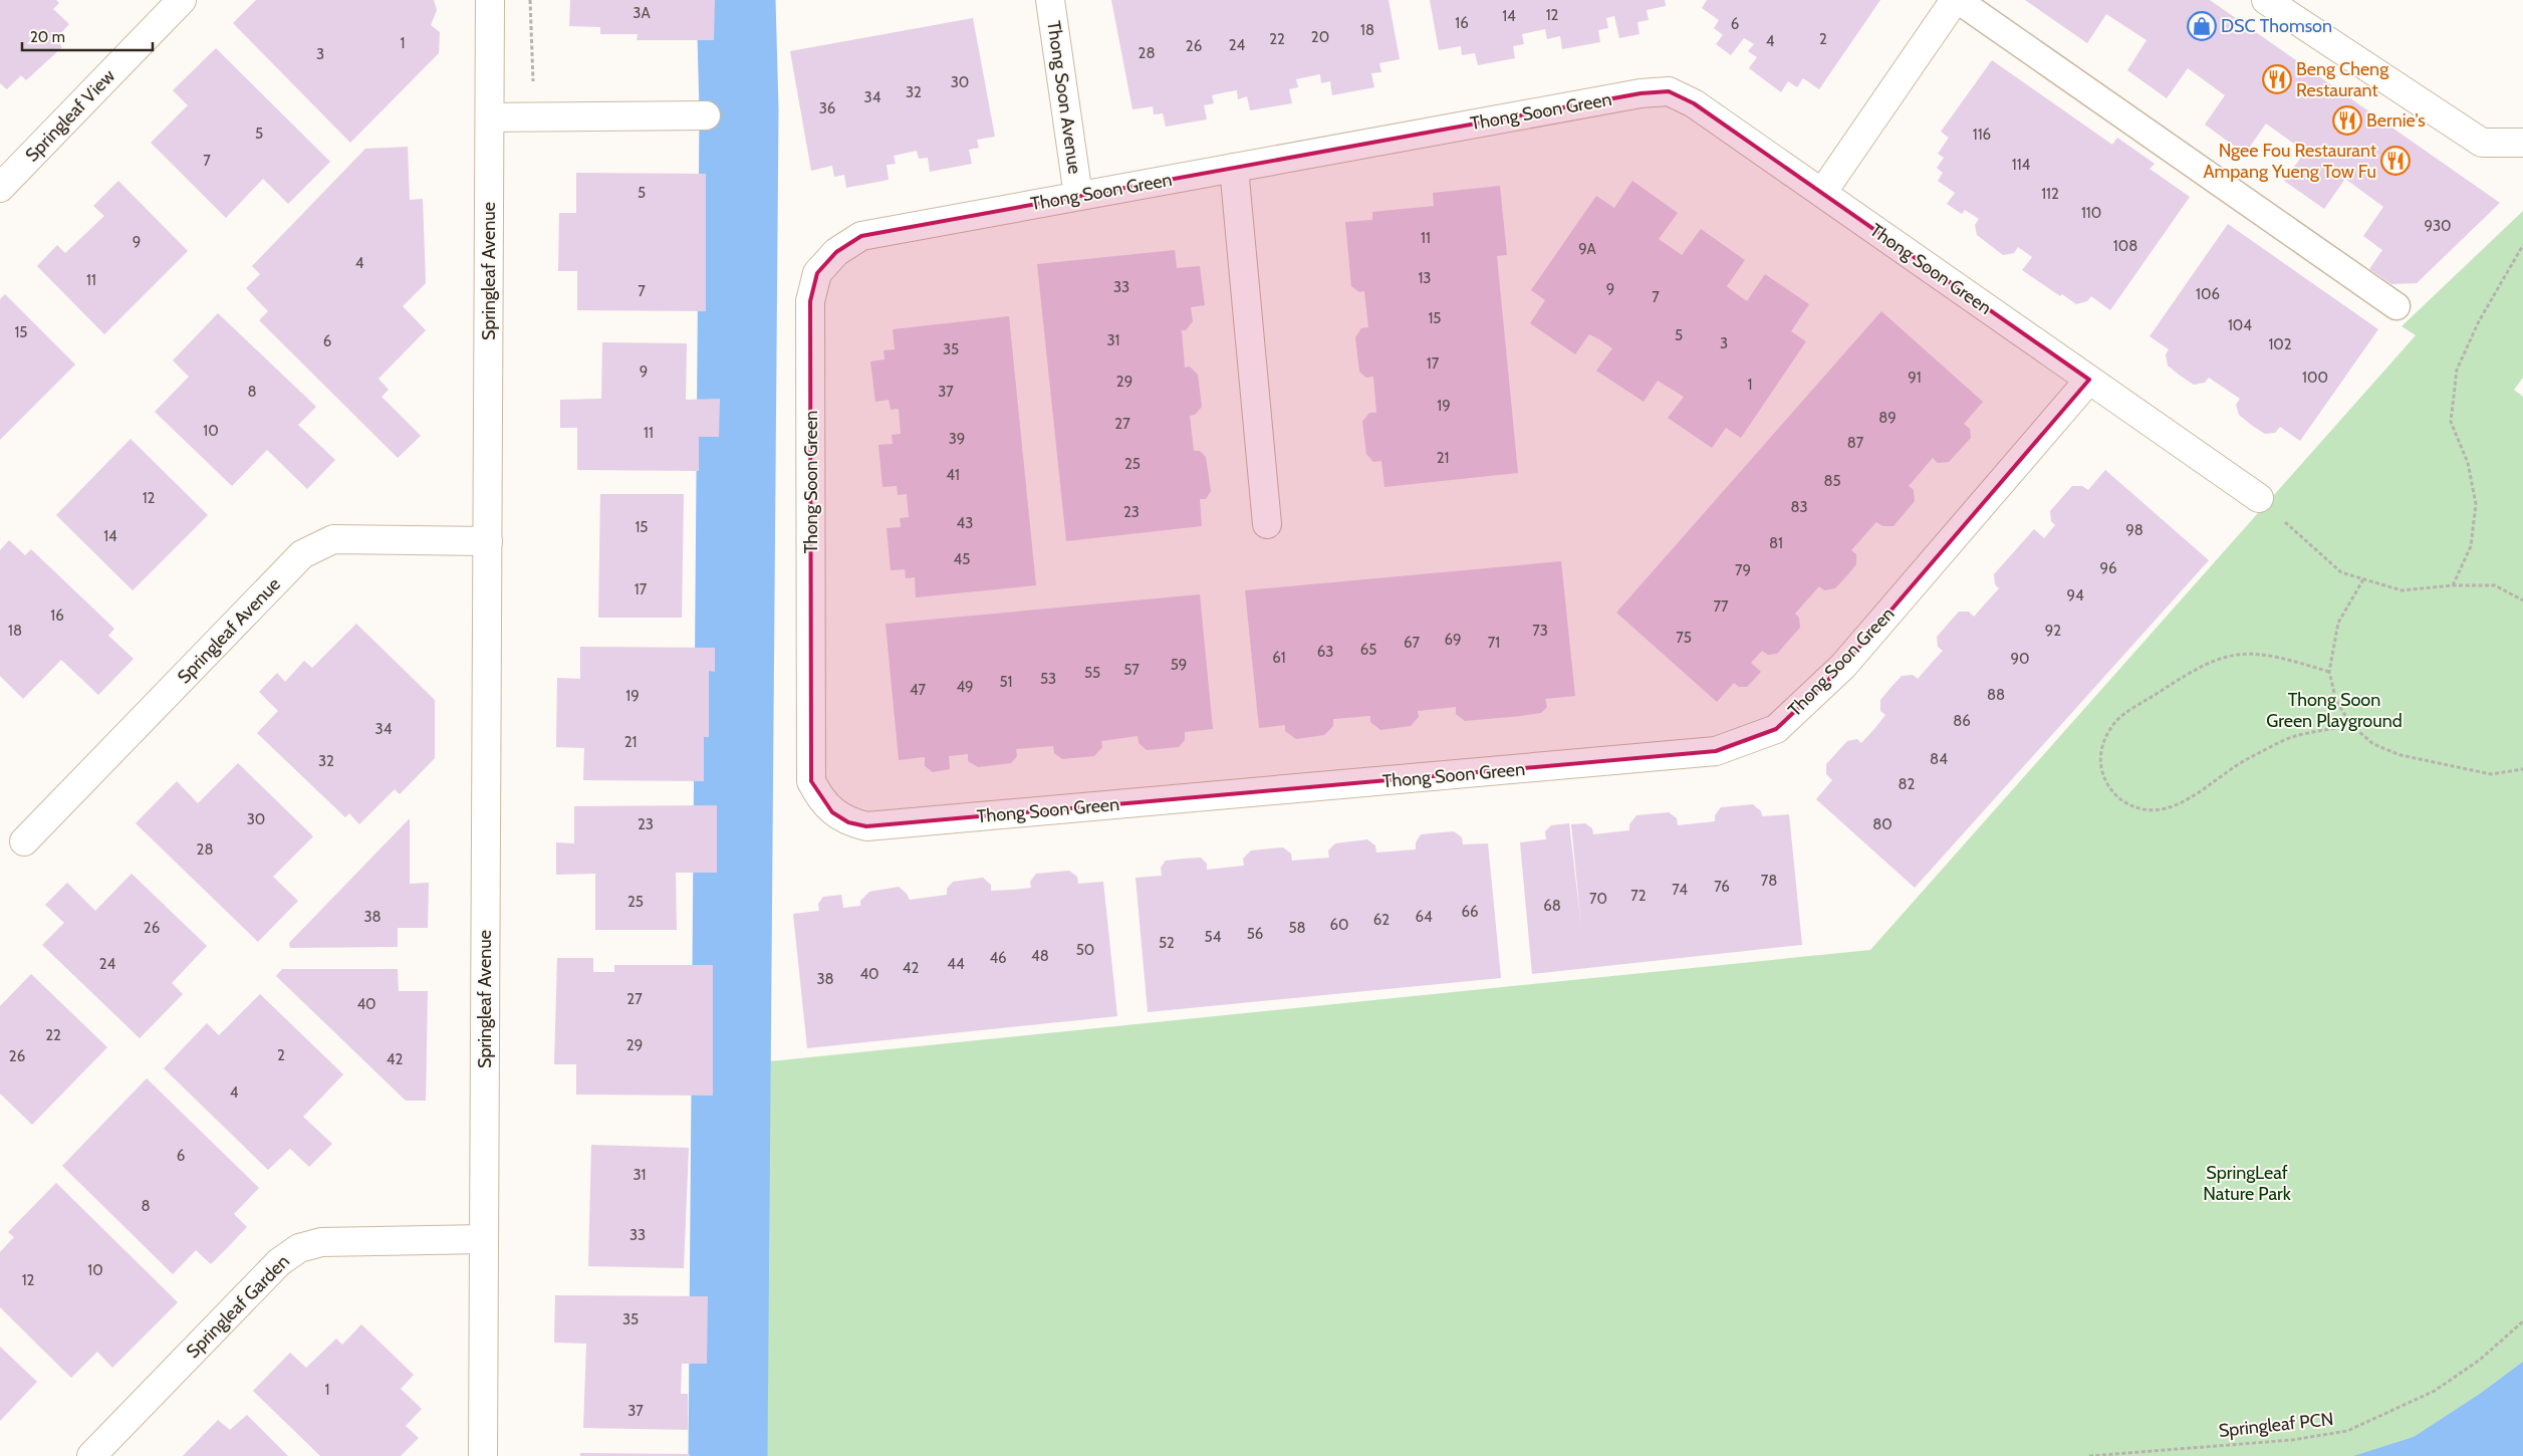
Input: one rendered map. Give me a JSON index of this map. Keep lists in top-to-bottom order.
{
  "streets": {
    "street": [
      "Thong Soon Avenue",
      "Thong Soon Green",
      "Springleaf View",
      "Springleaf Avenue",
      "Springleaf Garden"
    ],
    "path": ["Springleaf PCN"]
  },
  "crossings": [
    ["Thong Soon Avenue", "Thong Soon Green"],
    ["Springleaf Avenue", "Springleaf Garden"]
  ],
  "parks": ["Thong Soon Green Playground", "SpringLeaf Nature Park"],
  "places": {
    "shop": ["DSC Thomson"],
    "restaurant": ["Beng Cheng Restaurant", "Bernie's", "Ngee Fou Restaurant Ampang Yueng Tow Fu"]
  },
  "house_numbers": [
    "3A",
    "12",
    "14",
    "16",
    "6",
    "18",
    "20",
    "22",
    "2",
    "4",
    "1",
    "24",
    "26",
    "28",
    "3",
    "30",
    "32",
    "34",
    "36",
    "5",
    "116",
    "7",
    "114",
    "5",
    "112",
    "110",
    "930",
    "11",
    "9",
    "108",
    "9A",
    "4",
    "13",
    "11",
    "33",
    "9",
    "7",
    "106",
    "7",
    "15",
    "104",
    "15",
    "5",
    "31",
    "6",
    "3",
    "102",
    "35",
    "17",
    "9",
    "91",
    "100",
    "29",
    "1",
    "8",
    "37",
    "19",
    "89",
    "27",
    "10",
    "11",
    "39",
    "87",
    "21",
    "25",
    "41",
    "85",
    "12",
    "83",
    "23",
    "43",
    "15",
    "98",
    "14",
    "81",
    "45",
    "96",
    "79",
    "17",
    "94",
    "77",
    "16",
    "18",
    "73",
    "92",
    "75",
    "69",
    "67",
    "71",
    "65",
    "63",
    "61",
    "90",
    "59",
    "57",
    "55",
    "53",
    "51",
    "49",
    "47",
    "88",
    "19",
    "86",
    "34",
    "21",
    "84",
    "32",
    "82",
    "30",
    "23",
    "80",
    "28",
    "78",
    "76",
    "74",
    "72",
    "70",
    "25",
    "68",
    "66",
    "38",
    "64",
    "62",
    "60",
    "26",
    "58",
    "56",
    "54",
    "52",
    "50",
    "48",
    "46",
    "24",
    "44",
    "42",
    "40",
    "38",
    "27",
    "40",
    "22",
    "29",
    "2",
    "26",
    "42",
    "4",
    "6",
    "31",
    "8",
    "33",
    "10",
    "12",
    "35",
    "1",
    "37"
  ],
  "scale_bar": "20 m"
}
